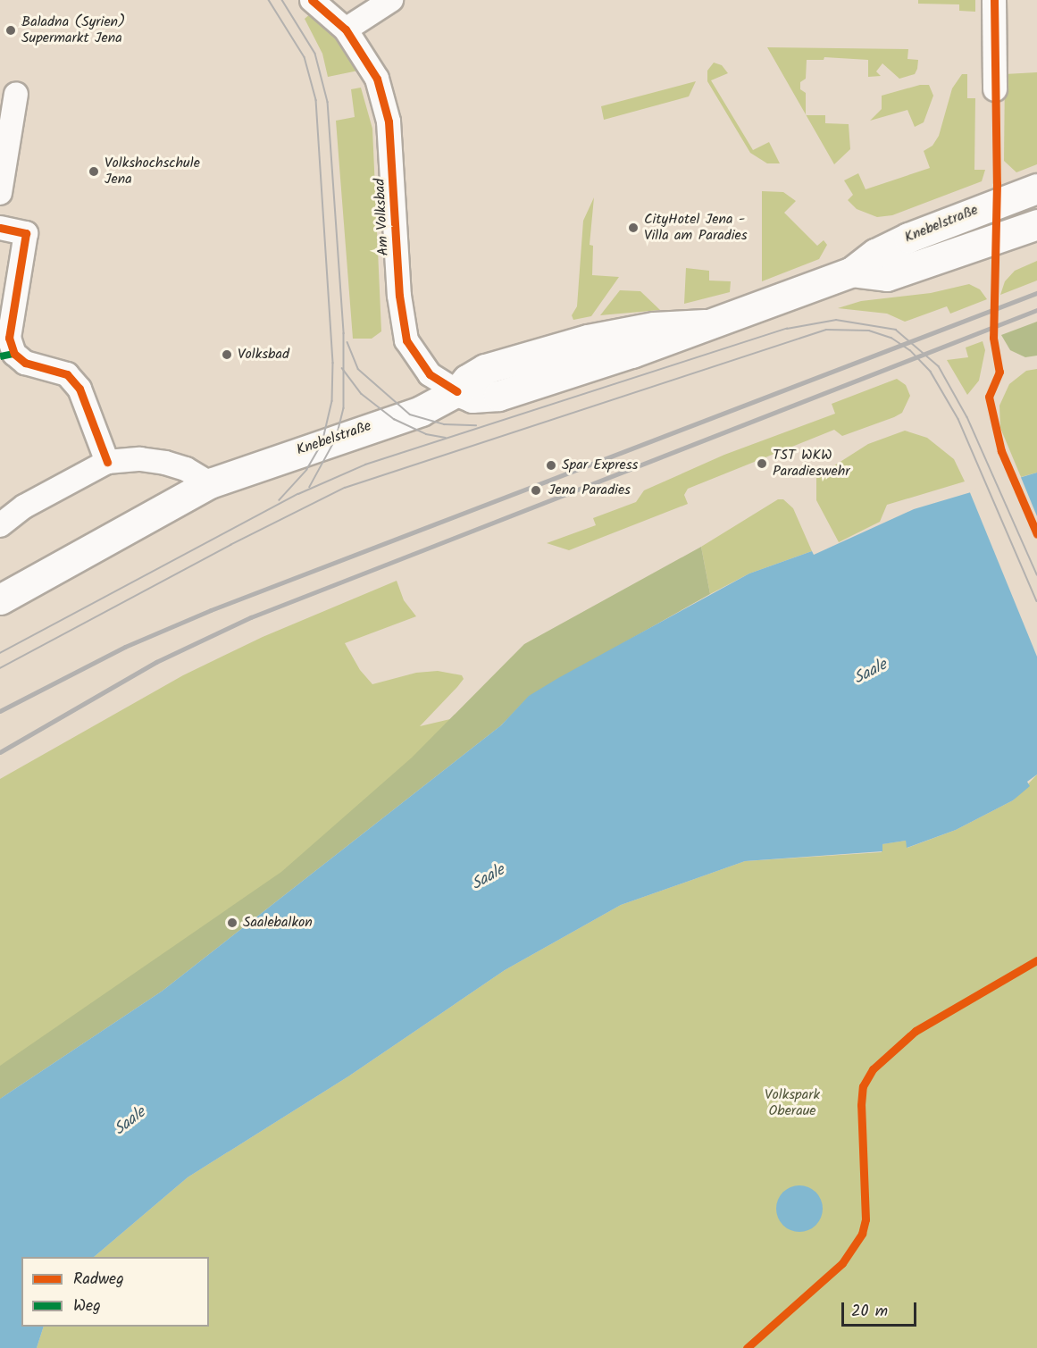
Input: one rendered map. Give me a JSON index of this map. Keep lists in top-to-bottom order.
{
  "streets": {
    "main road": ["Knebelstraße"],
    "street": ["Am Volksbad"]
  },
  "crossings": [
    ["Am Volksbad", "Knebelstraße"]
  ],
  "water": ["Saale"],
  "parks": ["Volkspark Oberaue"],
  "places": [
    "Baladna (Syrien) Supermarkt Jena",
    "Volkshochschule Jena",
    "CityHotel Jena - Villa am Paradies",
    "Volksbad",
    "TST WKW Paradieswehr",
    "Spar Express",
    "Jena Paradies",
    "Saalebalkon"
  ],
  "legend": ["Radweg", "Weg"],
  "scale_bar": "20 m"
}
